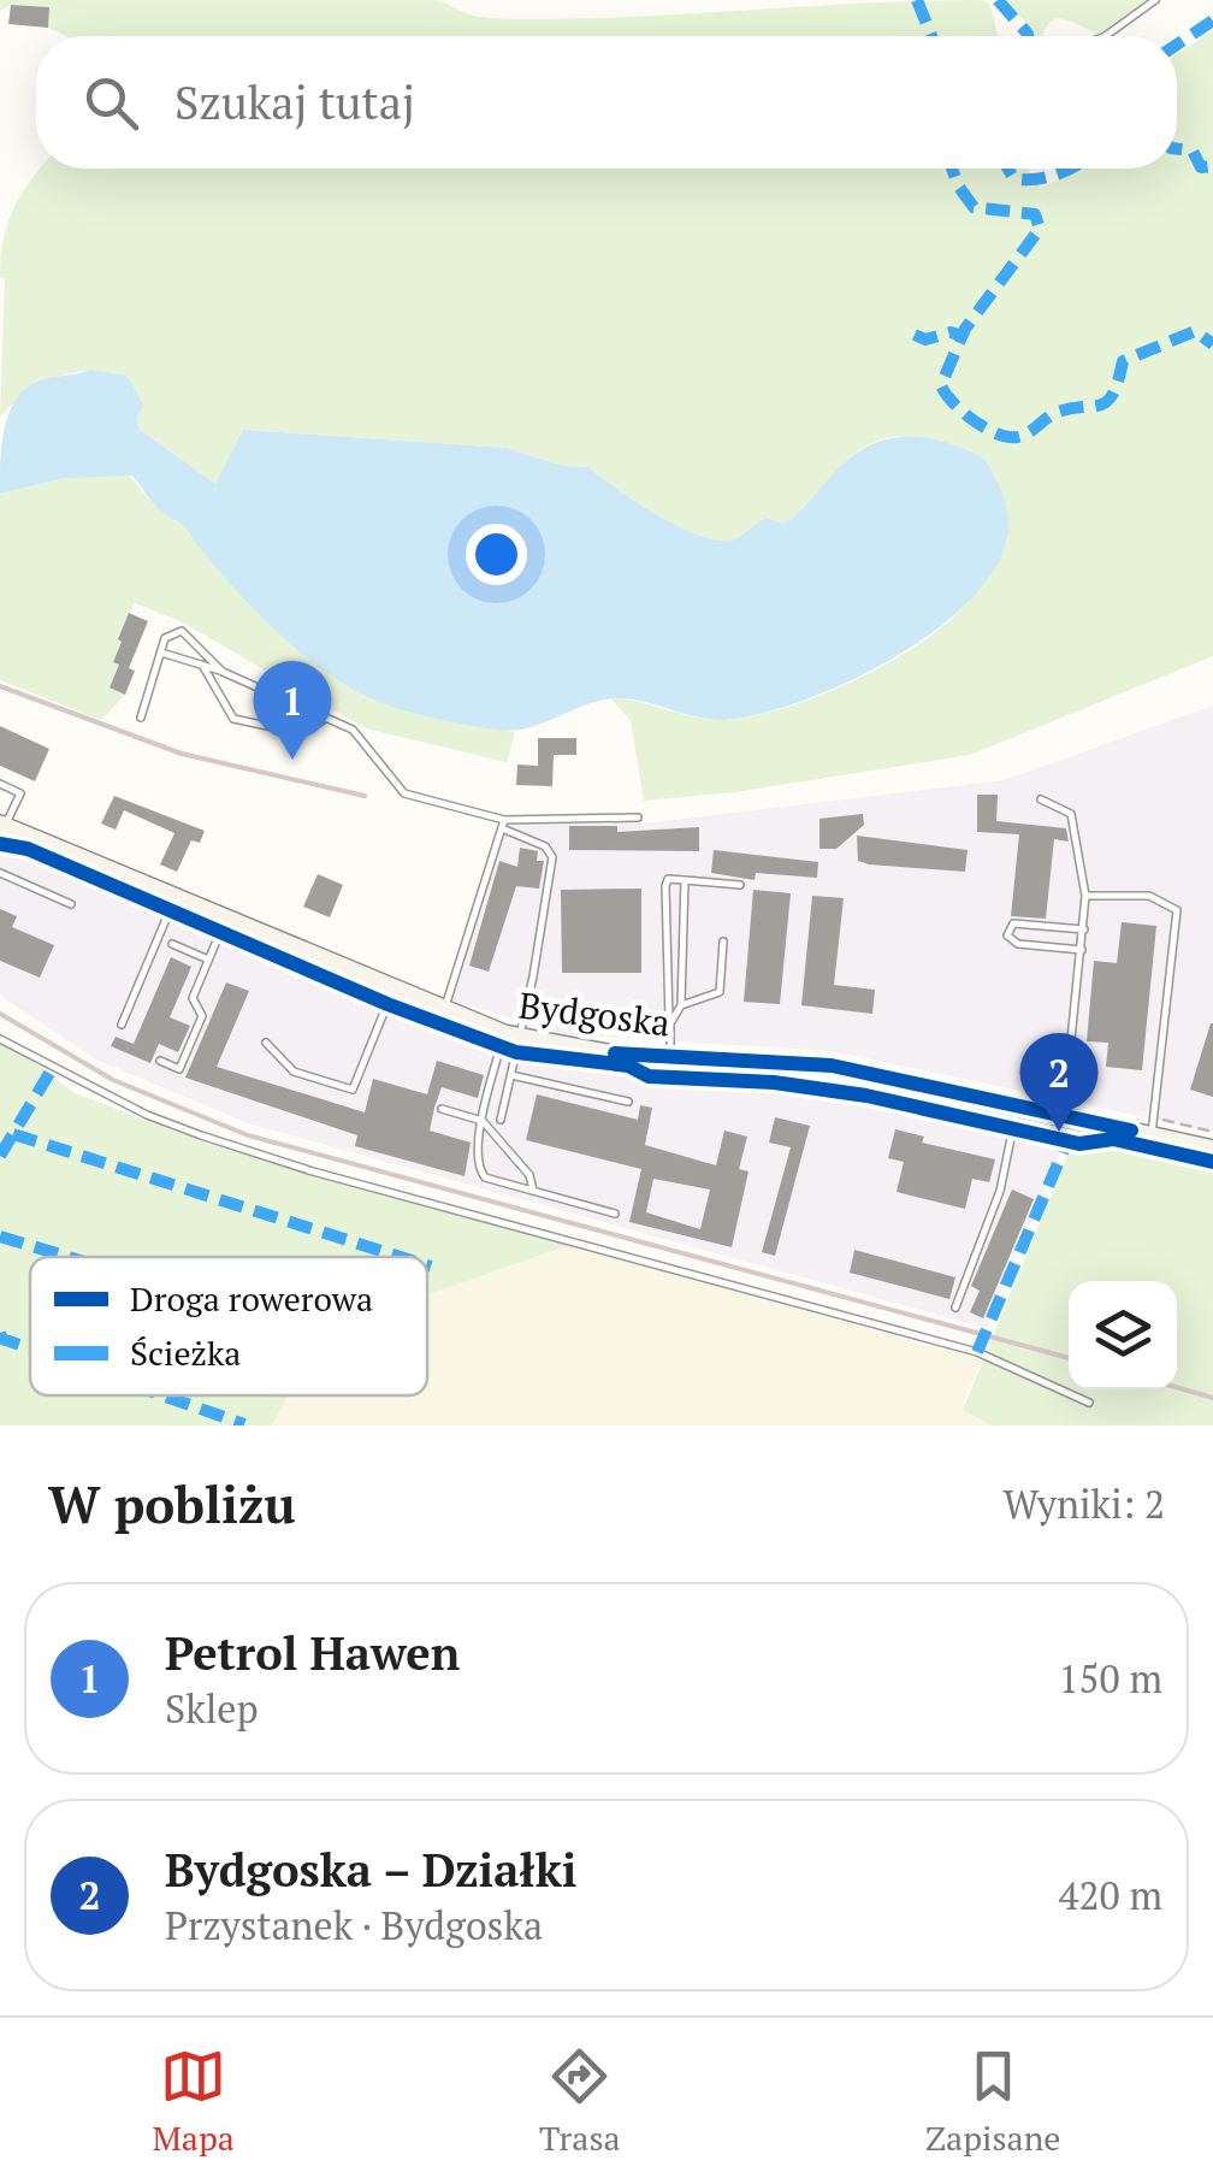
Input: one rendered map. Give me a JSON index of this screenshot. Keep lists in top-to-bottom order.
{
  "streets": {
    "street": ["Bydgoska"]
  },
  "legend": ["Droga rowerowa", "Ścieżka"],
  "page": {
    "search": "Szukaj tutaj",
    "pins": ["1", "2"],
    "heading": ["W pobliżu", "Wyniki: 2"],
    "list": [
      {
        "mark": "1",
        "name": "Petrol Hawen",
        "note": "Sklep",
        "value": "150 m"
      },
      {
        "mark": "2",
        "name": "Bydgoska – Działki",
        "note": "Przystanek · Bydgoska",
        "value": "420 m"
      }
    ],
    "nav": ["Mapa", "Trasa", "Zapisane"]
  }
}
